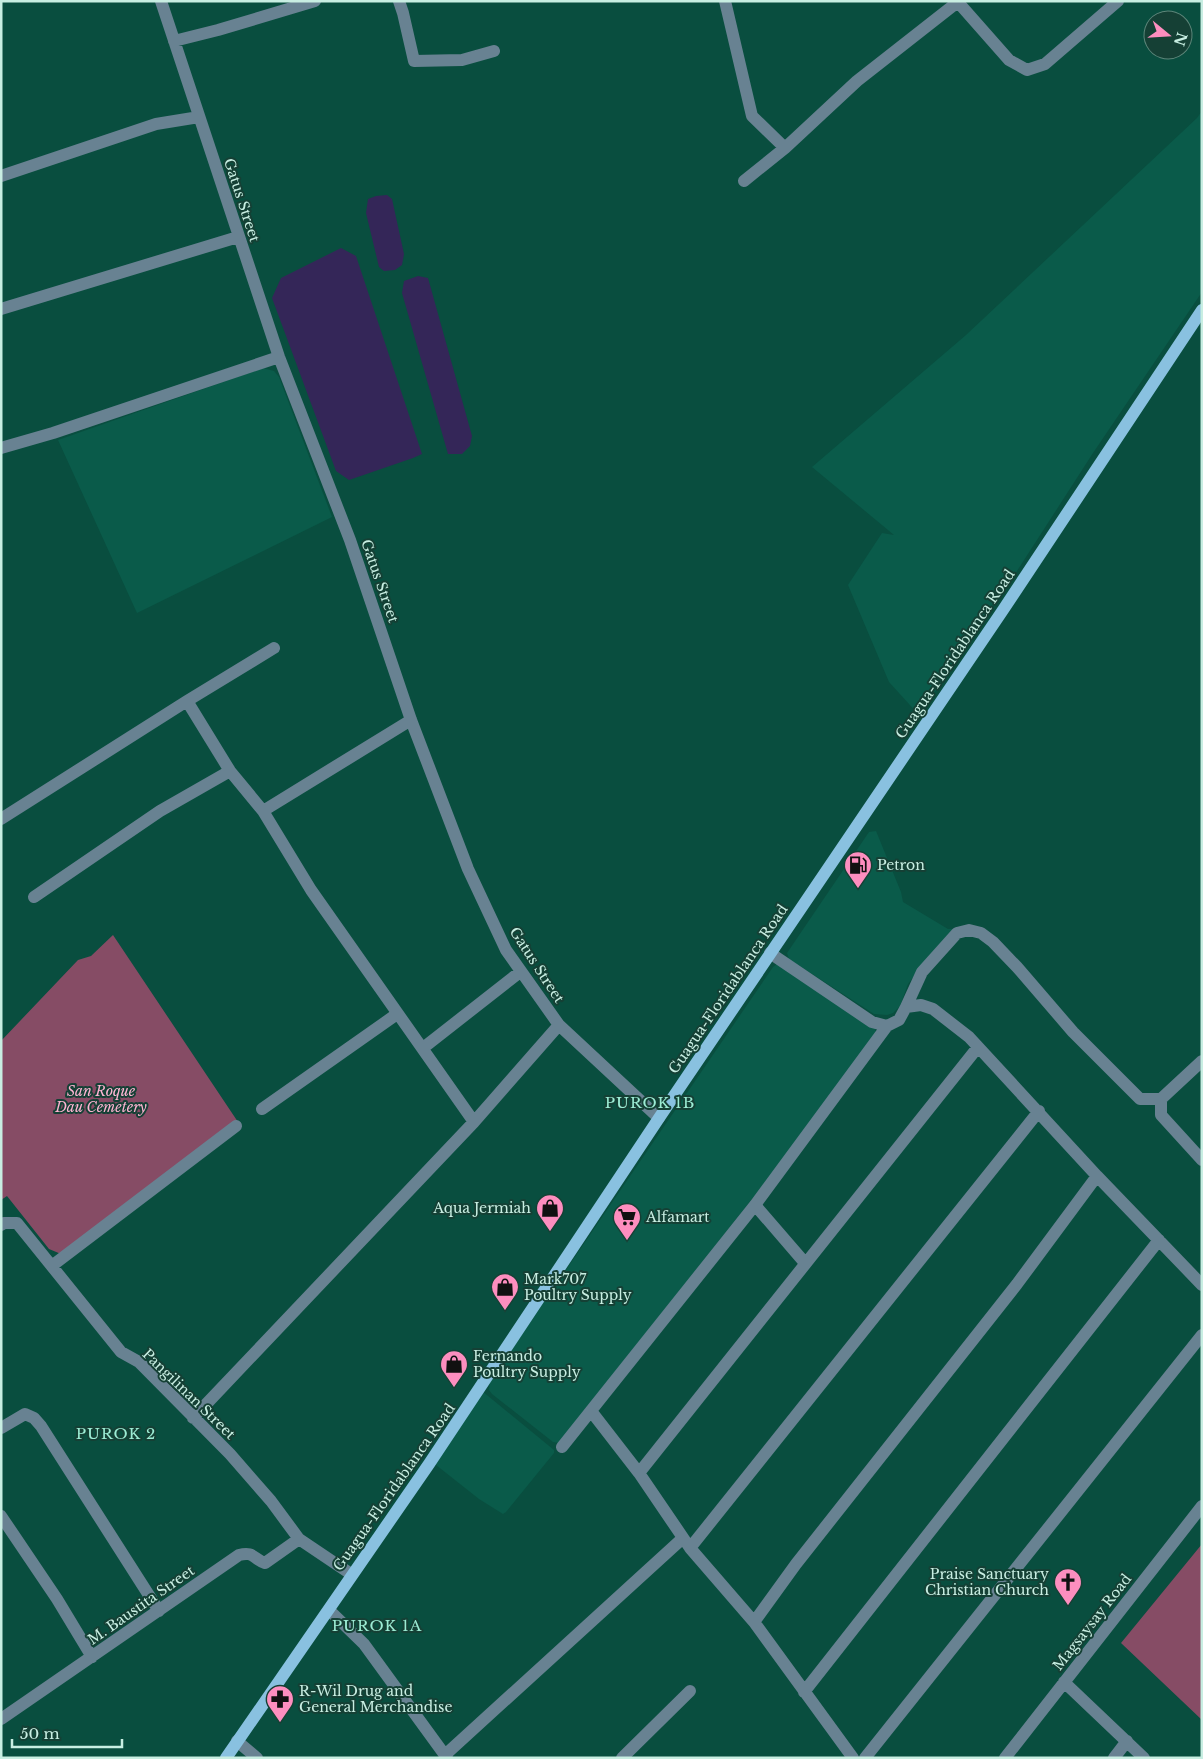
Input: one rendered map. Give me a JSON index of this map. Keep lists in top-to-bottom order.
{
  "streets": {
    "main road": ["Guagua-Floridablanca Road"],
    "street": [
      "Gatus Street",
      "Pangilinan Street",
      "M. Baustita Street",
      "Magsaysay Road"
    ]
  },
  "crossings": [
    ["Gatus Street", "Guagua-Floridablanca Road"],
    ["Guagua-Floridablanca Road", "Pangilinan Street"],
    ["Pangilinan Street", "M. Baustita Street"]
  ],
  "districts": ["PUROK 1B", "PUROK 2", "PUROK 1A"],
  "parks": ["San Roque Dau Cemetery"],
  "places": {
    "fuel station": ["Petron"],
    "shop": ["Aqua Jermiah", "Mark707 Poultry Supply", "Fernando Poultry Supply"],
    "supermarket": ["Alfamart"],
    "church": ["Praise Sanctuary Christian Church"],
    "pharmacy": ["R-Wil Drug and General Merchandise"]
  },
  "scale_bar": "50 m",
  "north": "right"
}
